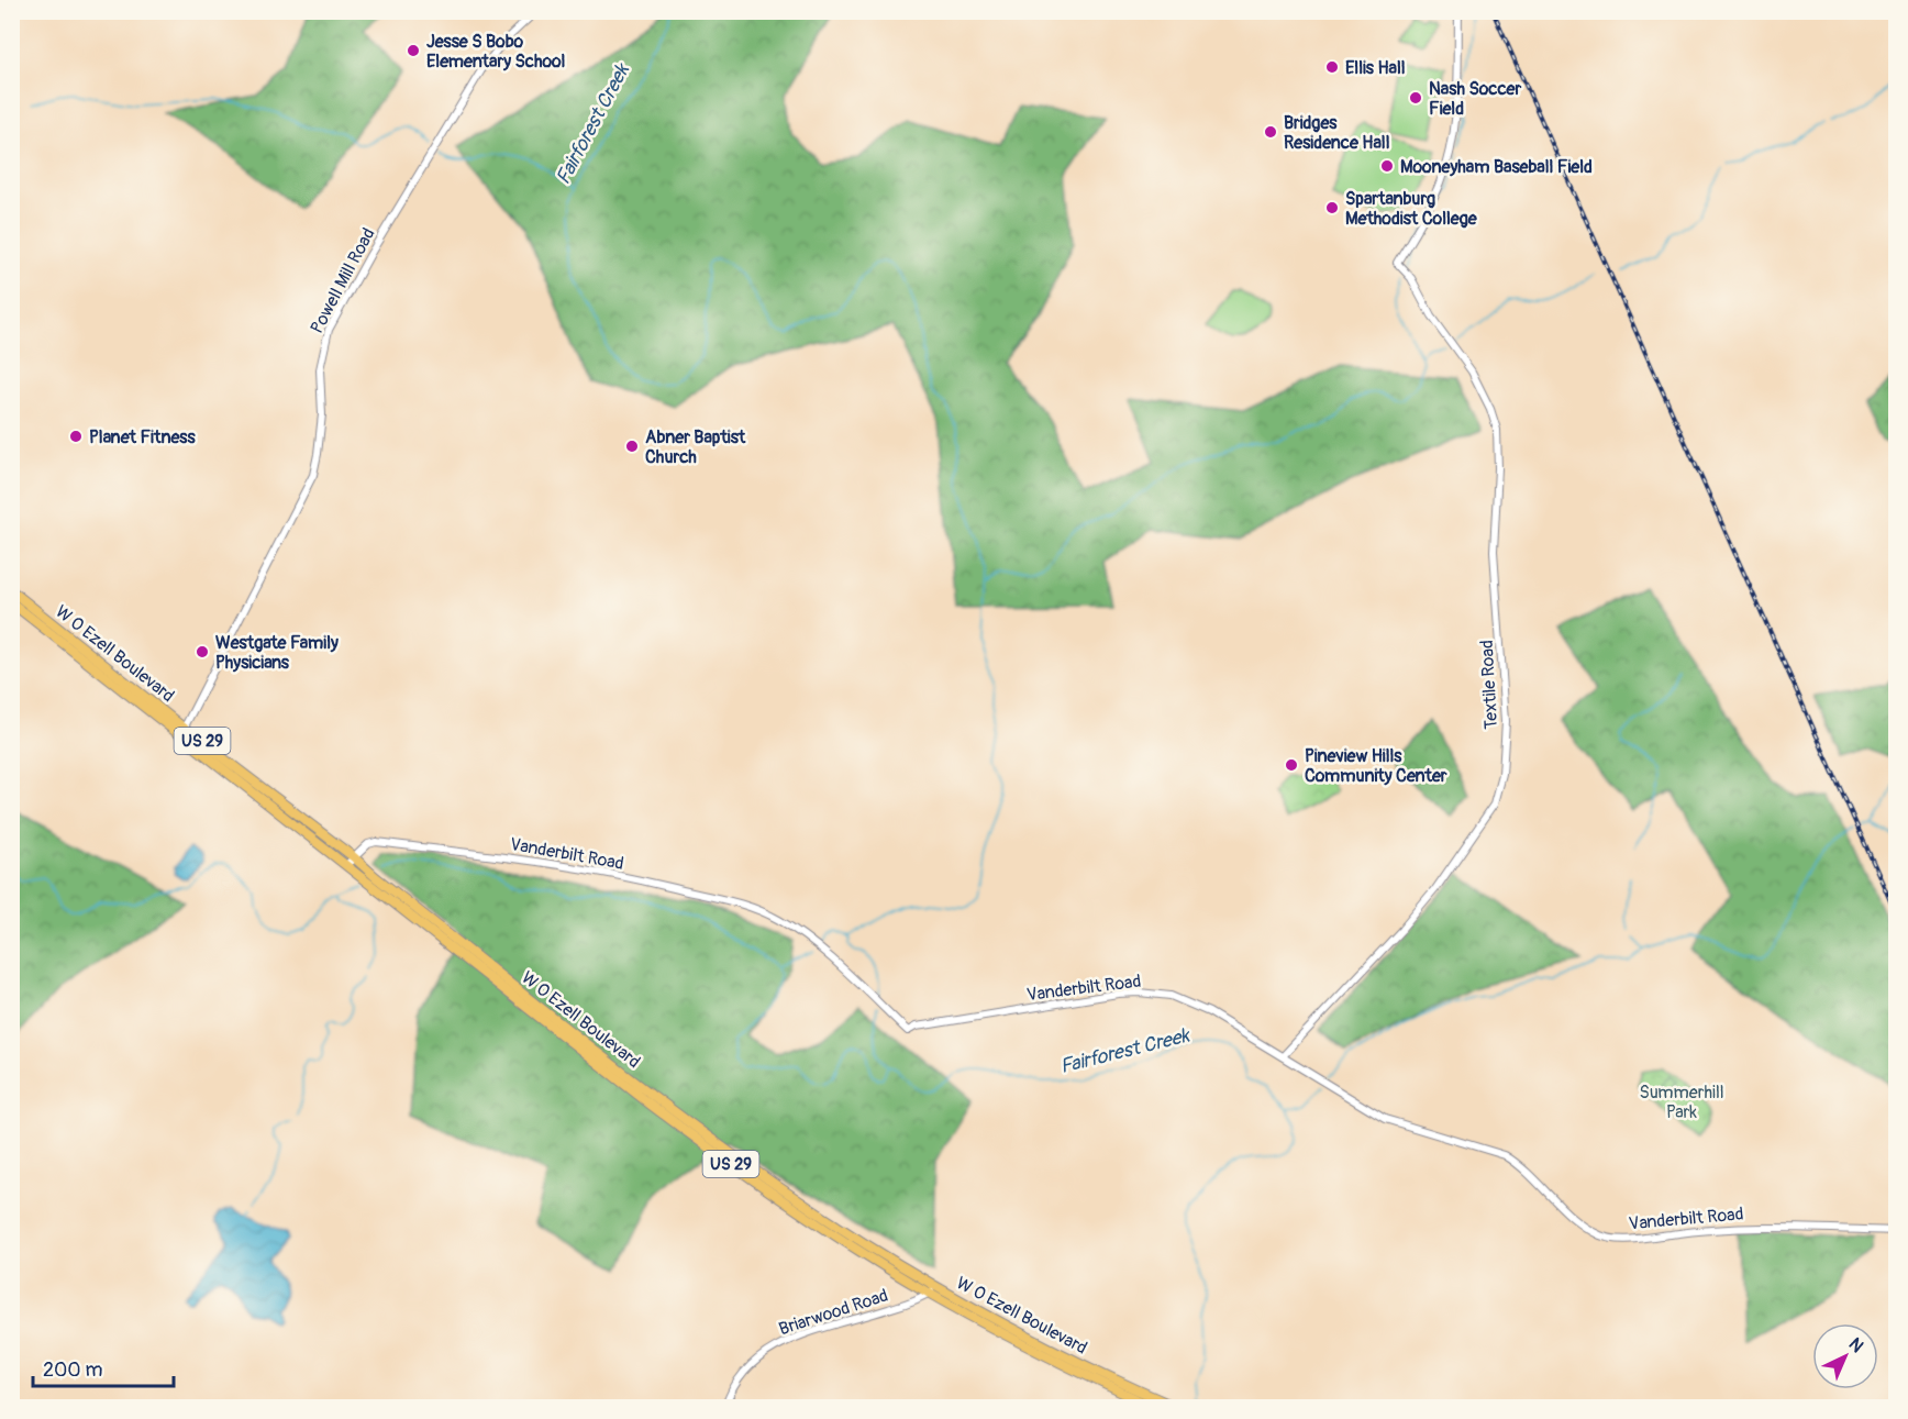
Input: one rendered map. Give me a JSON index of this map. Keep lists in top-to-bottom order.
{
  "streets": {
    "main road": ["W O Ezell Boulevard", "US 29"],
    "street": [
      "Powell Mill Road",
      "Textile Road",
      "Vanderbilt Road",
      "Briarwood Road"
    ]
  },
  "crossings": [
    ["Powell Mill Road", "W O Ezell Boulevard"],
    ["W O Ezell Boulevard", "Vanderbilt Road"],
    ["W O Ezell Boulevard", "Briarwood Road"],
    ["Textile Road", "Vanderbilt Road"]
  ],
  "water": ["Fairforest Creek"],
  "parks": ["Summerhill Park"],
  "places": [
    "Jesse S Bobo Elementary School",
    "Ellis Hall",
    "Nash Soccer Field",
    "Bridges Residence Hall",
    "Mooneyham Baseball Field",
    "Spartanburg Methodist College",
    "Planet Fitness",
    "Abner Baptist Church",
    "Westgate Family Physicians",
    "Pineview Hills Community Center"
  ],
  "scale_bar": "200 m",
  "north": "top right"
}
